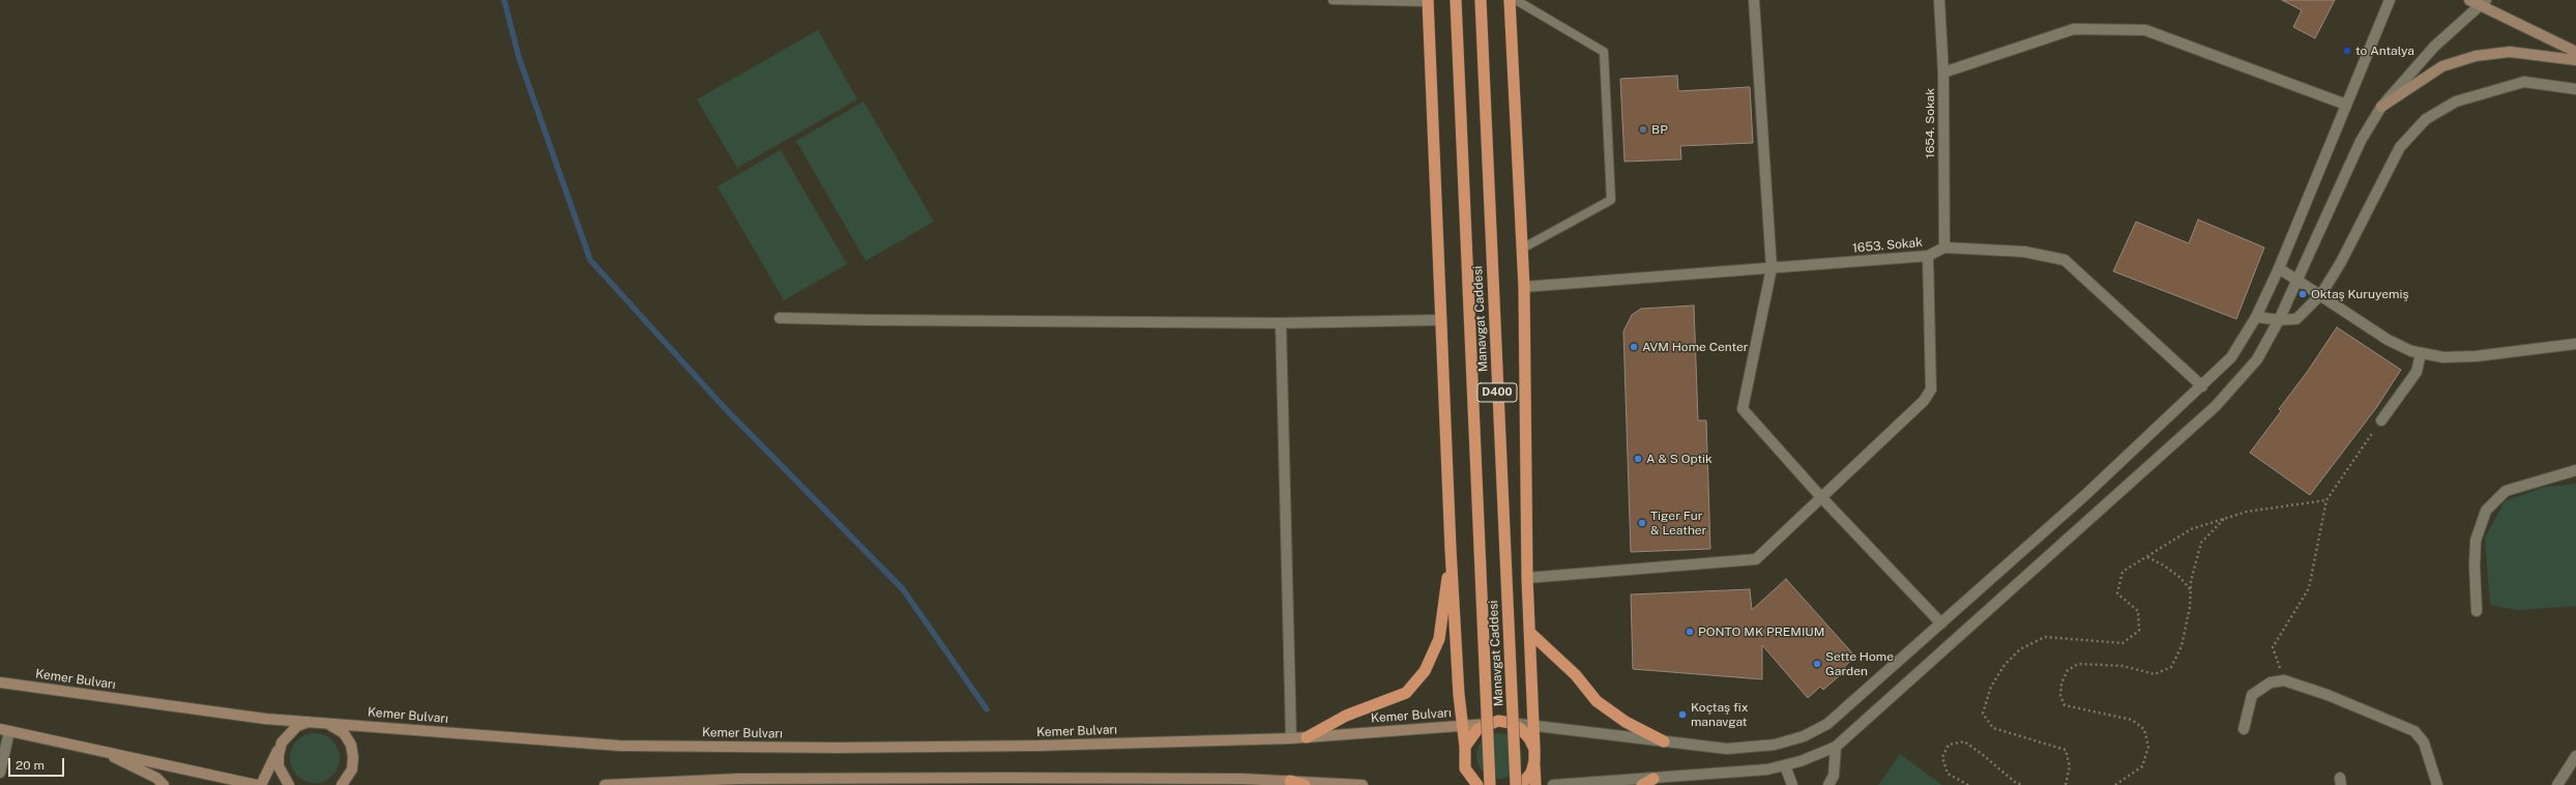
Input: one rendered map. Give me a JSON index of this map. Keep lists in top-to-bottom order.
{
  "streets": {
    "highway": ["Manavgat Caddesi", "D400"],
    "main road": ["Kemer Bulvarı"],
    "street": ["1654. Sokak", "1653. Sokak"]
  },
  "crossings": [
    ["1654. Sokak", "1653. Sokak"]
  ],
  "places": [
    "to Antalya",
    "BP",
    "Oktaş Kuruyemiş",
    "AVM Home Center",
    "A & S Optik",
    "Tiger Fur & Leather",
    "PONTO MK PREMIUM",
    "Sette Home Garden",
    "Koçtaş fix manavgat"
  ],
  "scale_bar": "20 m"
}
